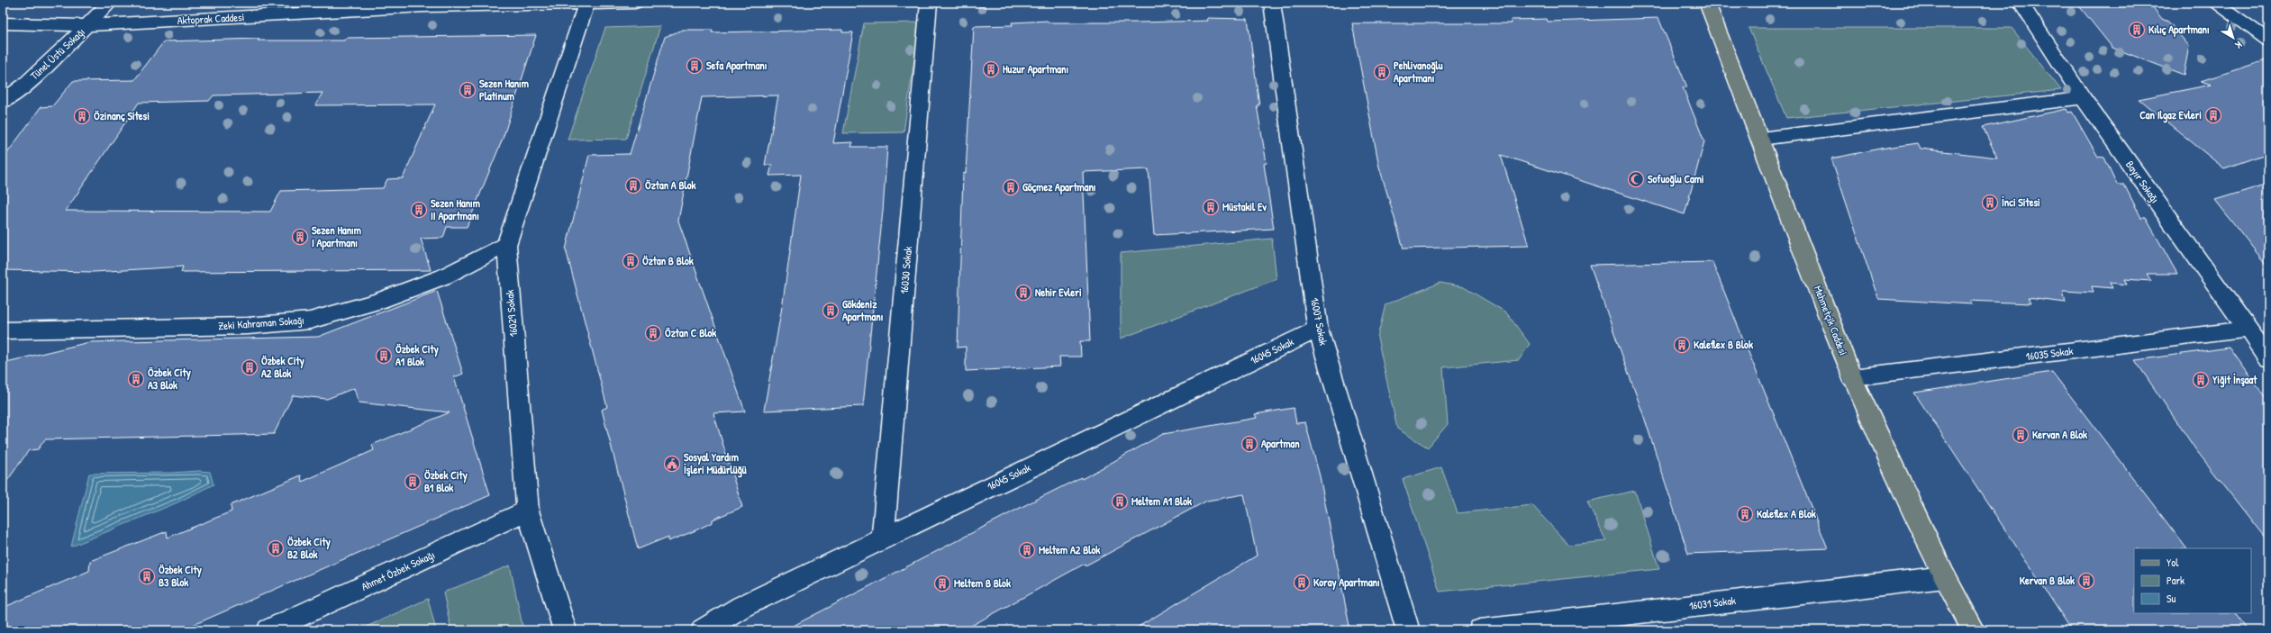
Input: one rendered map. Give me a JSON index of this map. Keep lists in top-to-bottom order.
{
  "streets": {
    "main road": ["Mehmetçik Caddesi"],
    "street": [
      "Aktoprak Caddesi",
      "Tünel Üstü Sokağı",
      "Bayır Sokağı",
      "16030 Sokak",
      "16029 Sokak",
      "16007 Sokak",
      "Zeki Kahraman Sokağı",
      "16045 Sokak",
      "16035 Sokak",
      "Ahmet Özbek Sokağı",
      "16031 Sokak"
    ]
  },
  "crossings": [
    ["Aktoprak Caddesi", "Tünel Üstü Sokağı"],
    ["Aktoprak Caddesi", "16029 Sokak"],
    ["Bayır Sokağı", "16035 Sokak"],
    ["16030 Sokak", "16045 Sokak"],
    ["16029 Sokak", "Zeki Kahraman Sokağı"],
    ["16029 Sokak", "Ahmet Özbek Sokağı"],
    ["Mehmetçik Caddesi", "16035 Sokak"],
    ["Mehmetçik Caddesi", "16031 Sokak"],
    ["16007 Sokak", "16045 Sokak"]
  ],
  "places": {
    "building": [
      "Kılıç Apartmanı",
      "Sefa Apartmanı",
      "Huzur Apartmanı",
      "Pehlivanoğlu Apartmanı",
      "Sezen Hanım Platinum",
      "Can Ilgaz Evleri",
      "Özinanç Sitesi",
      "Öztan A Blok",
      "Göçmez Apartmanı",
      "İnci Sitesi",
      "Müstakil Ev",
      "Sezen Hanım II Apartmanı",
      "Sezen Hanım I Apartmanı",
      "Öztan B Blok",
      "Nehir Evleri",
      "Gökdeniz Apartmanı",
      "Öztan C Blok",
      "Kaleflex B Blok",
      "Özbek City A1 Blok",
      "Özbek City A2 Blok",
      "Özbek City A3 Blok",
      "Yiğit İnşaat",
      "Kervan A Blok",
      "Apartman",
      "Özbek City B1 Blok",
      "Meltem A1 Blok",
      "Kaleflex A Blok",
      "Özbek City B2 Blok",
      "Meltem A2 Blok",
      "Özbek City B3 Blok",
      "Kervan B Blok",
      "Koray Apartmanı",
      "Meltem B Blok"
    ],
    "mosque": ["Sofuoğlu Cami"],
    "public building": ["Sosyal Yardım İşleri Müdürlüğü"]
  },
  "legend": ["Yol", "Park", "Su"],
  "north": "bottom right"
}
